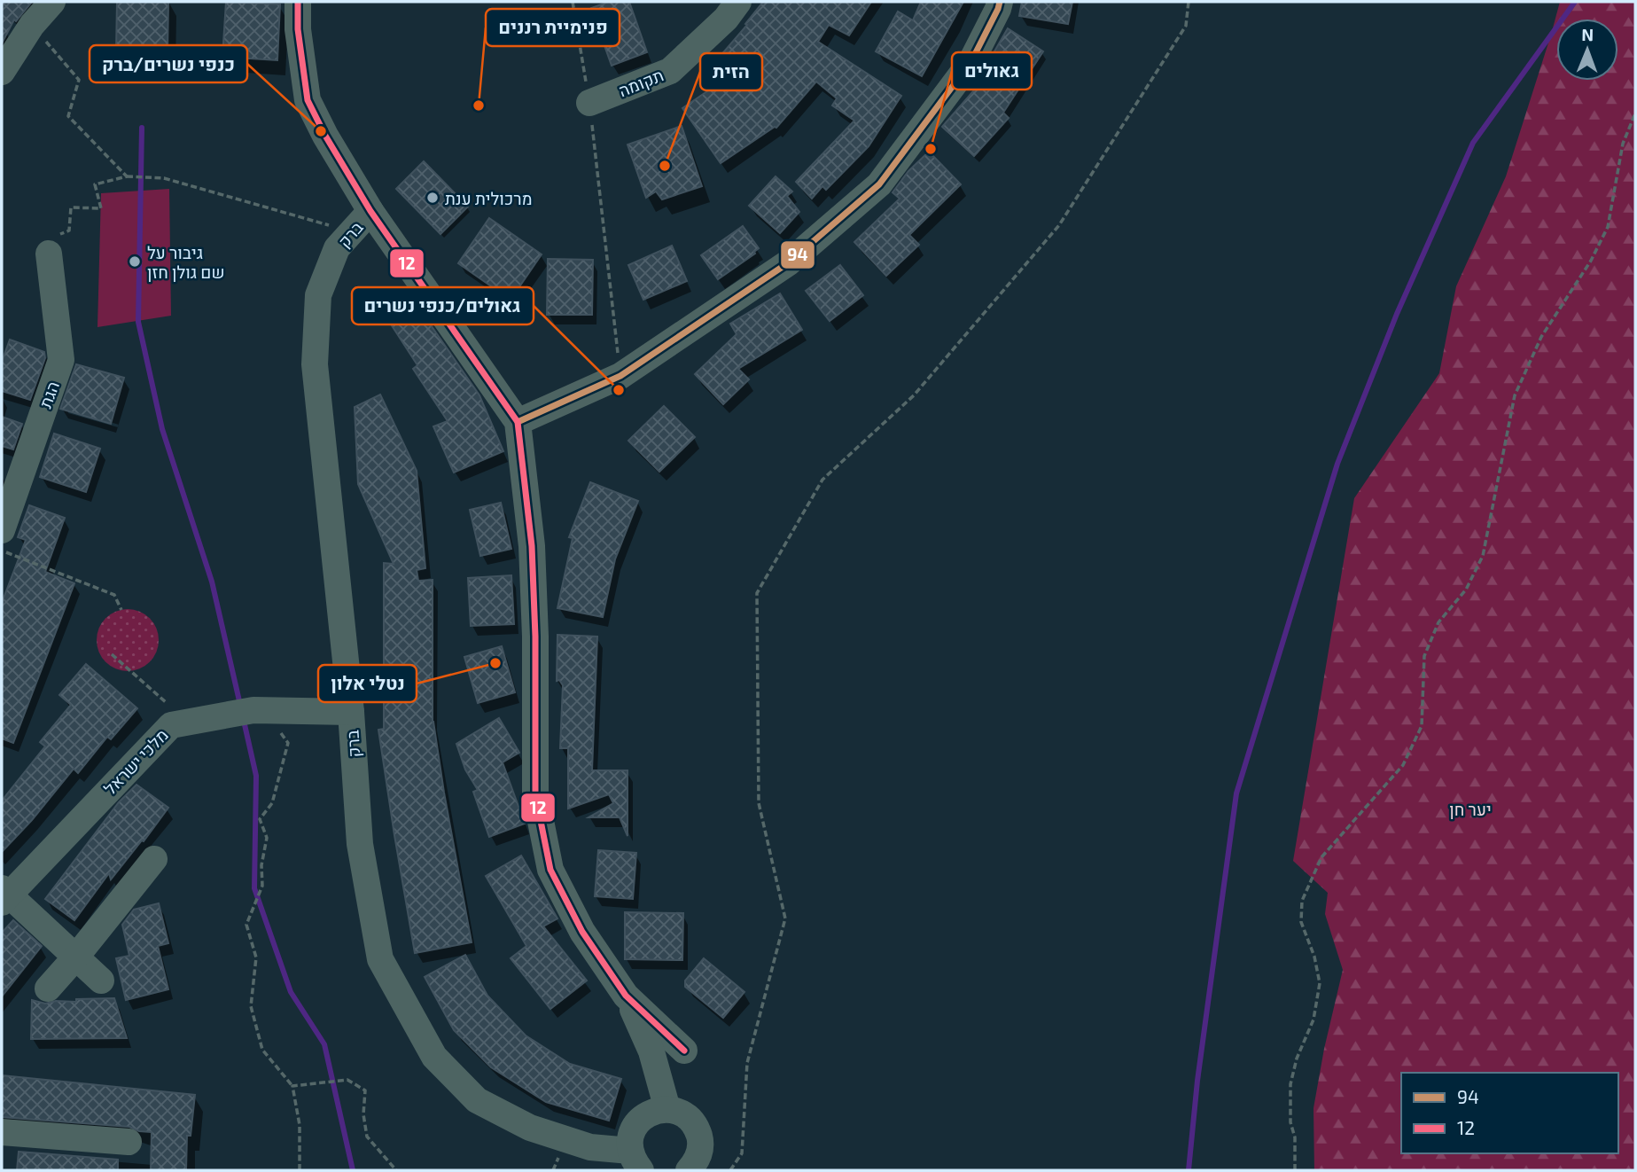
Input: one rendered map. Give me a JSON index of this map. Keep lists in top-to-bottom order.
{
  "streets": {
    "street": [
      "תקומה",
      "ברק",
      "הגת",
      "מלכי ישראל"
    ]
  },
  "crossings": [
    ["ברק", "מלכי ישראל"]
  ],
  "parks": ["יער חן"],
  "places": [
    "פנימיית רננים",
    "כנפי נשרים/ברק",
    "גאולים",
    "הזית",
    "מרכולית ענת",
    "גיבור על שם גולן חזן",
    "גאולים/כנפי נשרים",
    "נטלי אלון"
  ],
  "lines": ["transit line 94", "transit line 12"],
  "legend": ["94", "12"],
  "north": "top"
}
